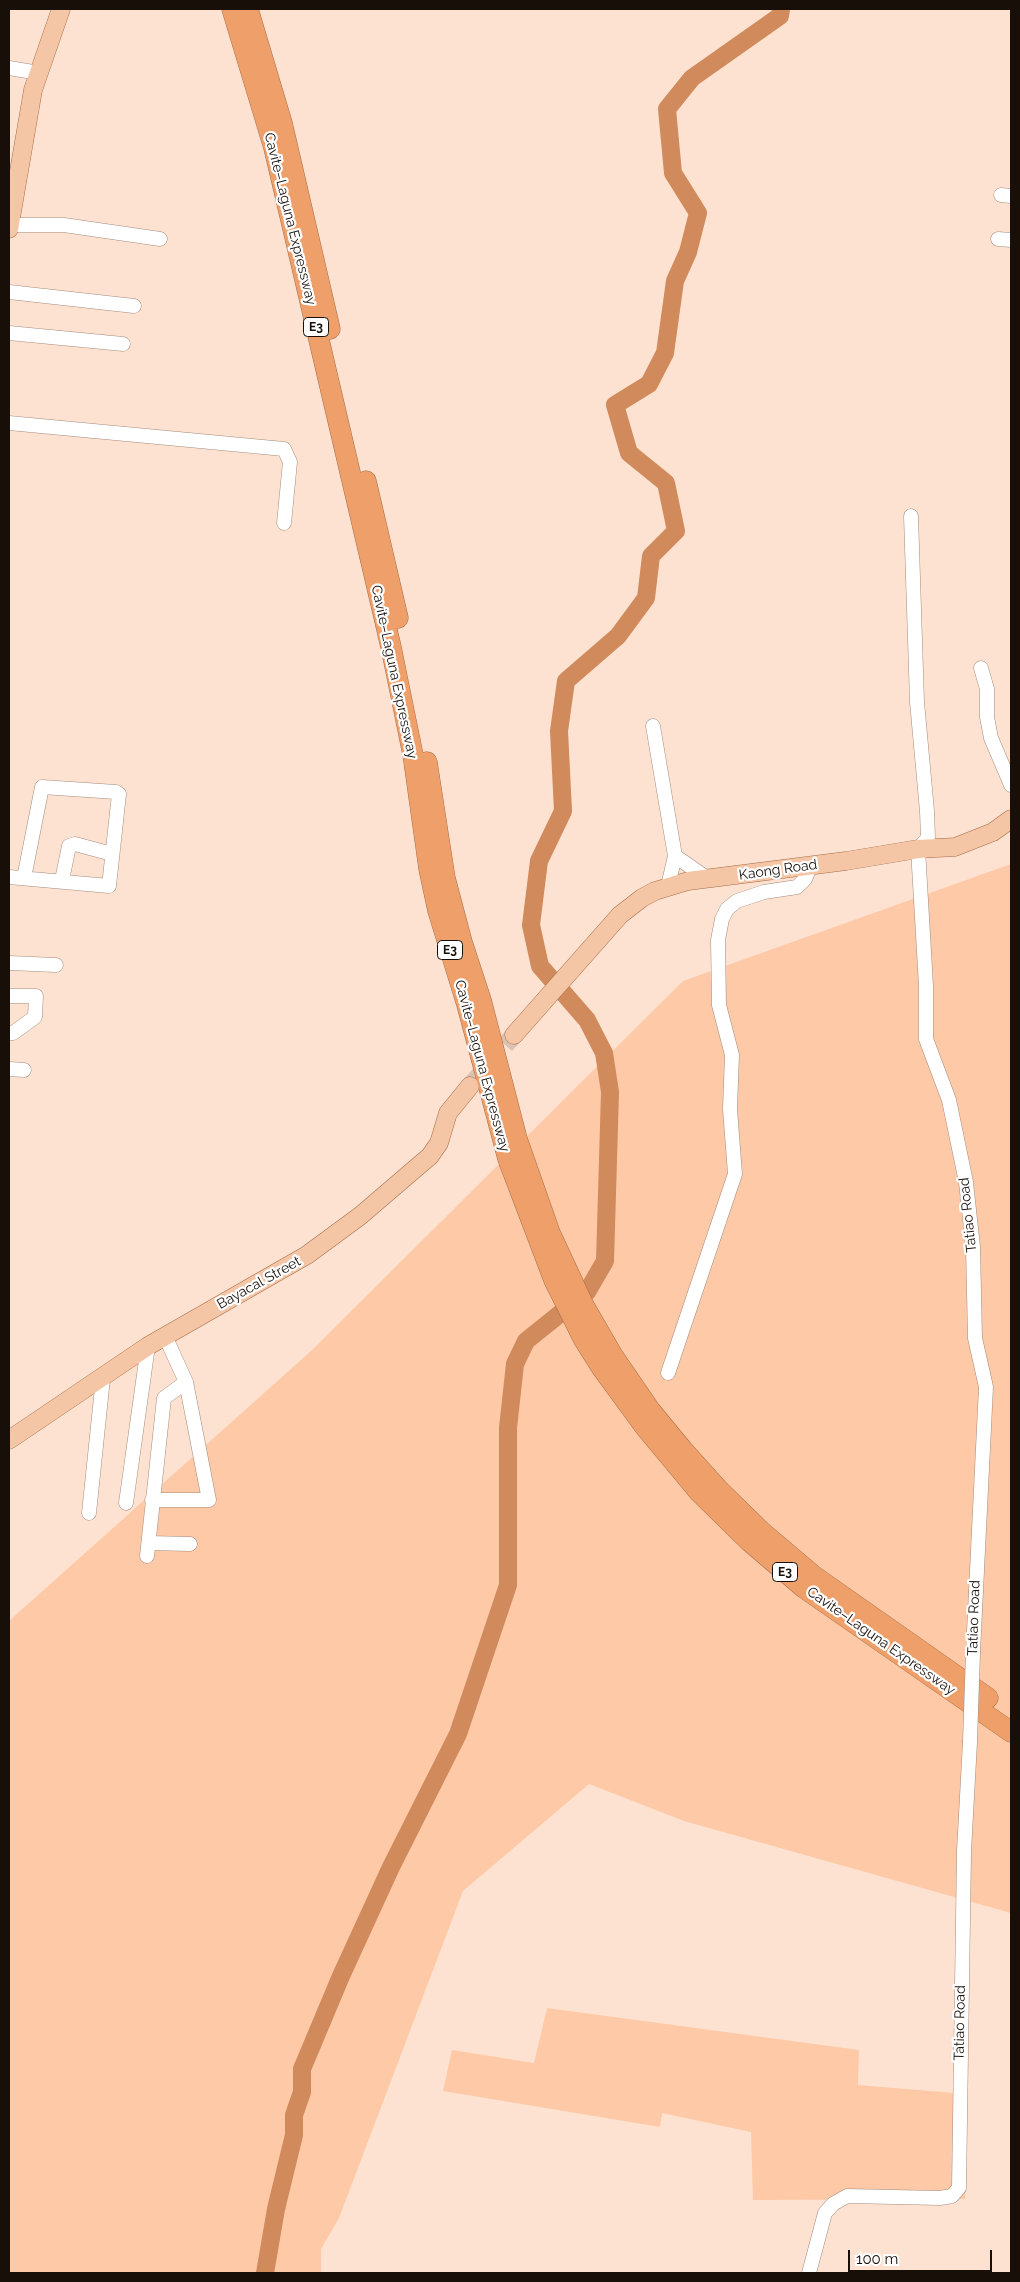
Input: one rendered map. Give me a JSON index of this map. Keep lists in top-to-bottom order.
{
  "streets": {
    "highway": ["Cavite–Laguna Expressway", "E3"],
    "main road": ["Kaong Road", "Bayacal Street"],
    "street": ["Tatiao Road"]
  },
  "crossings": [
    ["Kaong Road", "Tatiao Road"]
  ],
  "scale_bar": "100 m"
}
